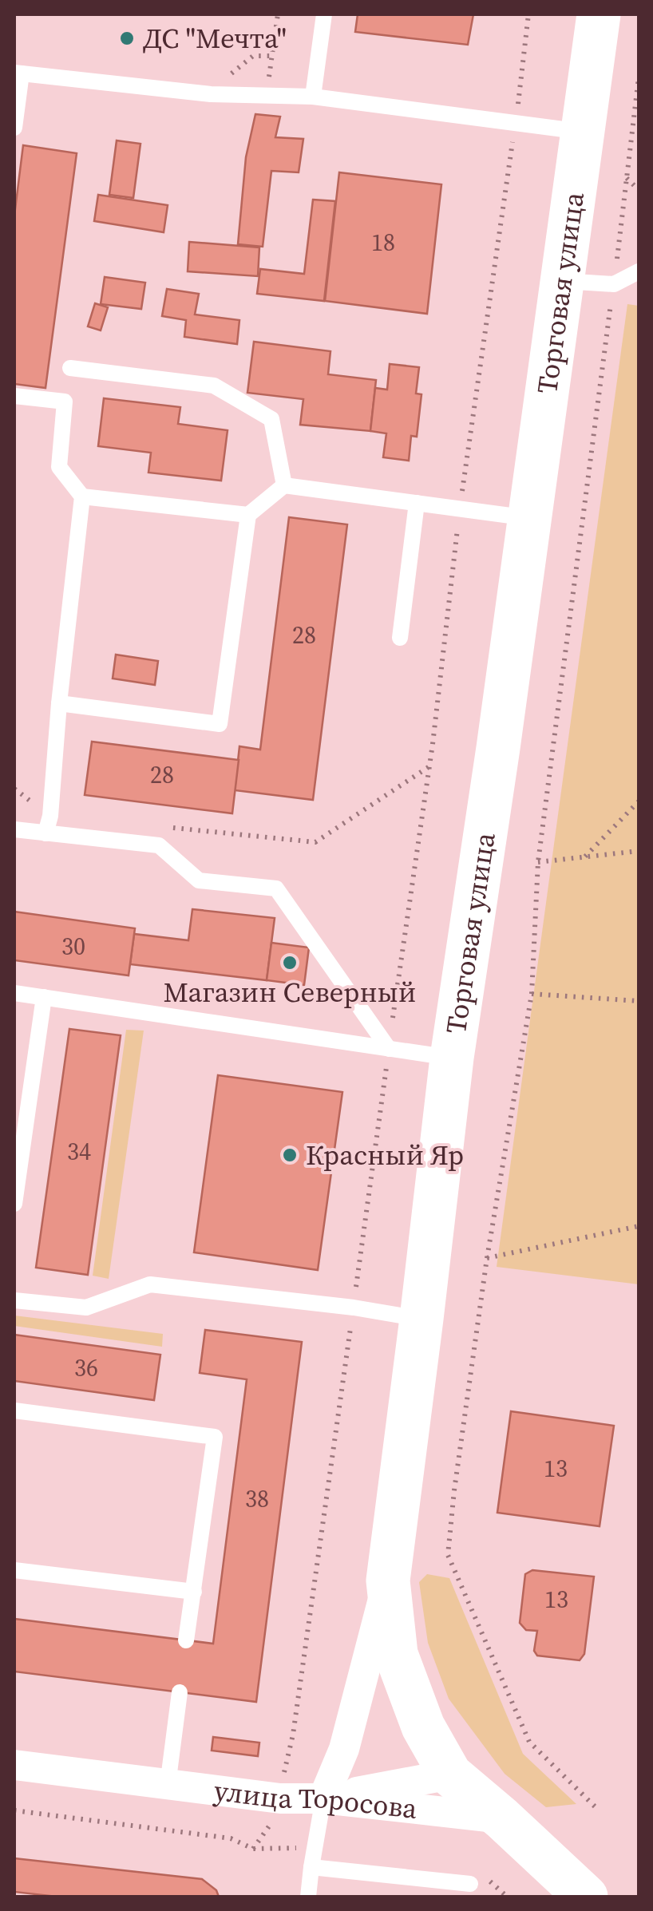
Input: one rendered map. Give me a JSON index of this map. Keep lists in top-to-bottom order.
{
  "streets": {
    "street": ["Торговая улица", "улица Торосова"]
  },
  "crossings": [
    ["Торговая улица", "улица Торосова"]
  ],
  "places": ["ДС \"Мечта\"", "Магазин Северный", "Красный Яр"],
  "house_numbers": [
    "18",
    "28",
    "28",
    "30",
    "34",
    "36",
    "13",
    "38",
    "13"
  ]
}
